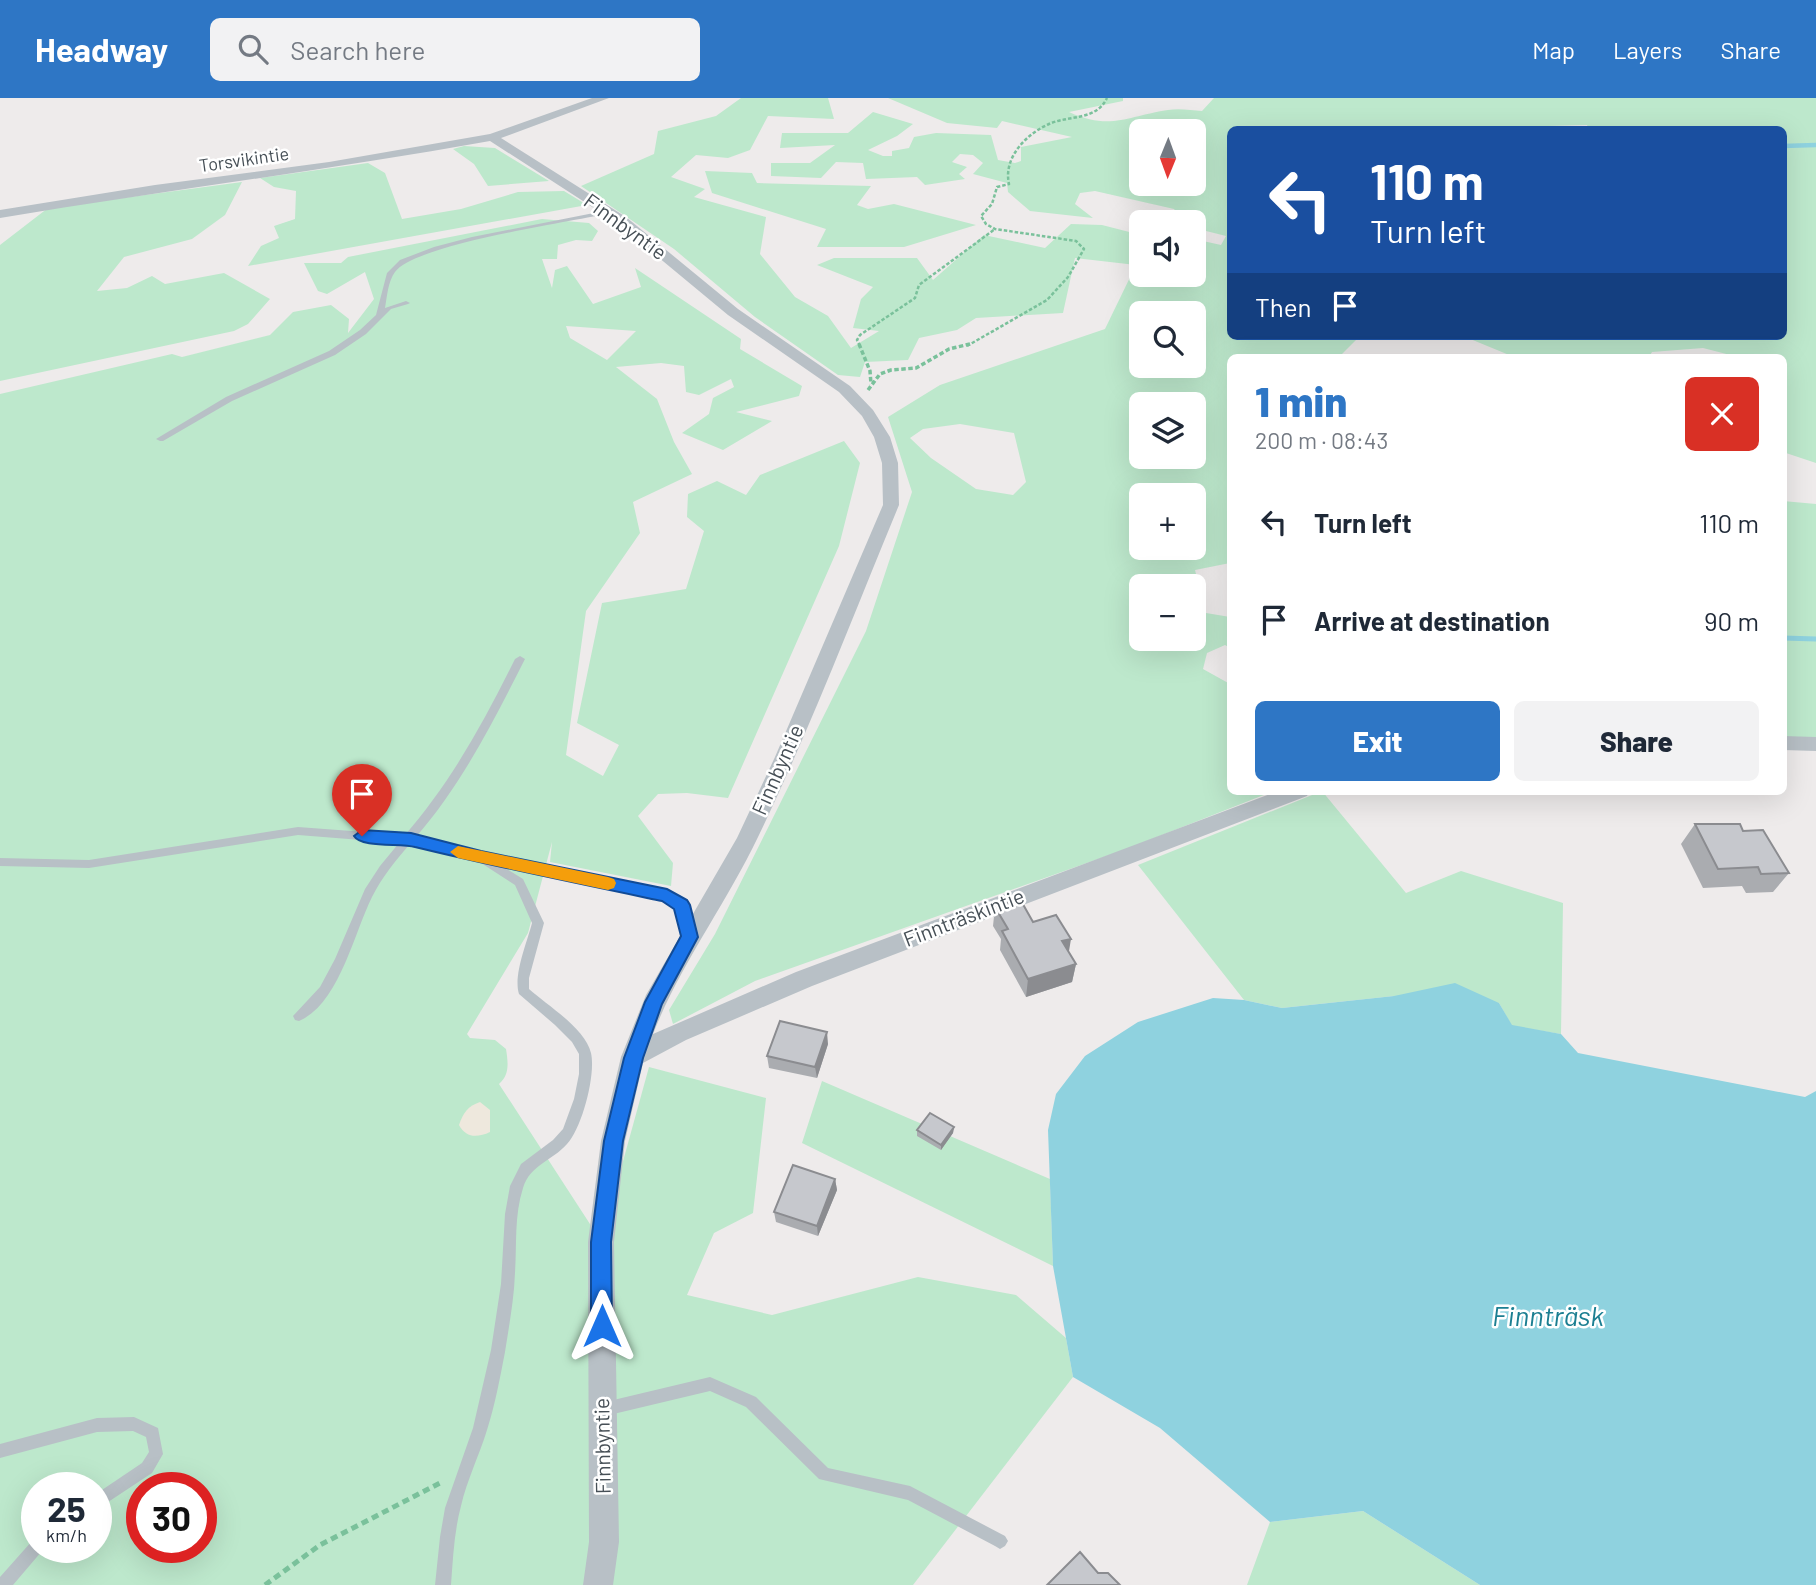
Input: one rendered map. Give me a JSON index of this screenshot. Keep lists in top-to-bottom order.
{
  "streets": {
    "street": ["Torsvikintie", "Finnbyntie", "Finnträskintie"]
  },
  "crossings": [
    ["Torsvikintie", "Finnbyntie"],
    ["Finnbyntie", "Finnträskintie"]
  ],
  "water": ["Finnträsk"],
  "north": "bottom",
  "page": {
    "header": "Headway",
    "search": "Search here",
    "nav": ["Map", "Layers", "Share"],
    "map_buttons": ["+", "−"],
    "turn": ["110 m", "Turn left"],
    "then": "Then",
    "heading": ["1 min", "200 m · 08:43"],
    "list": [
      {
        "name": "Turn left",
        "value": "110 m"
      },
      {
        "name": "Arrive at destination",
        "value": "90 m"
      }
    ],
    "buttons": ["Exit", "Share"],
    "speed": "25 km/h",
    "limit": "30"
  }
}
